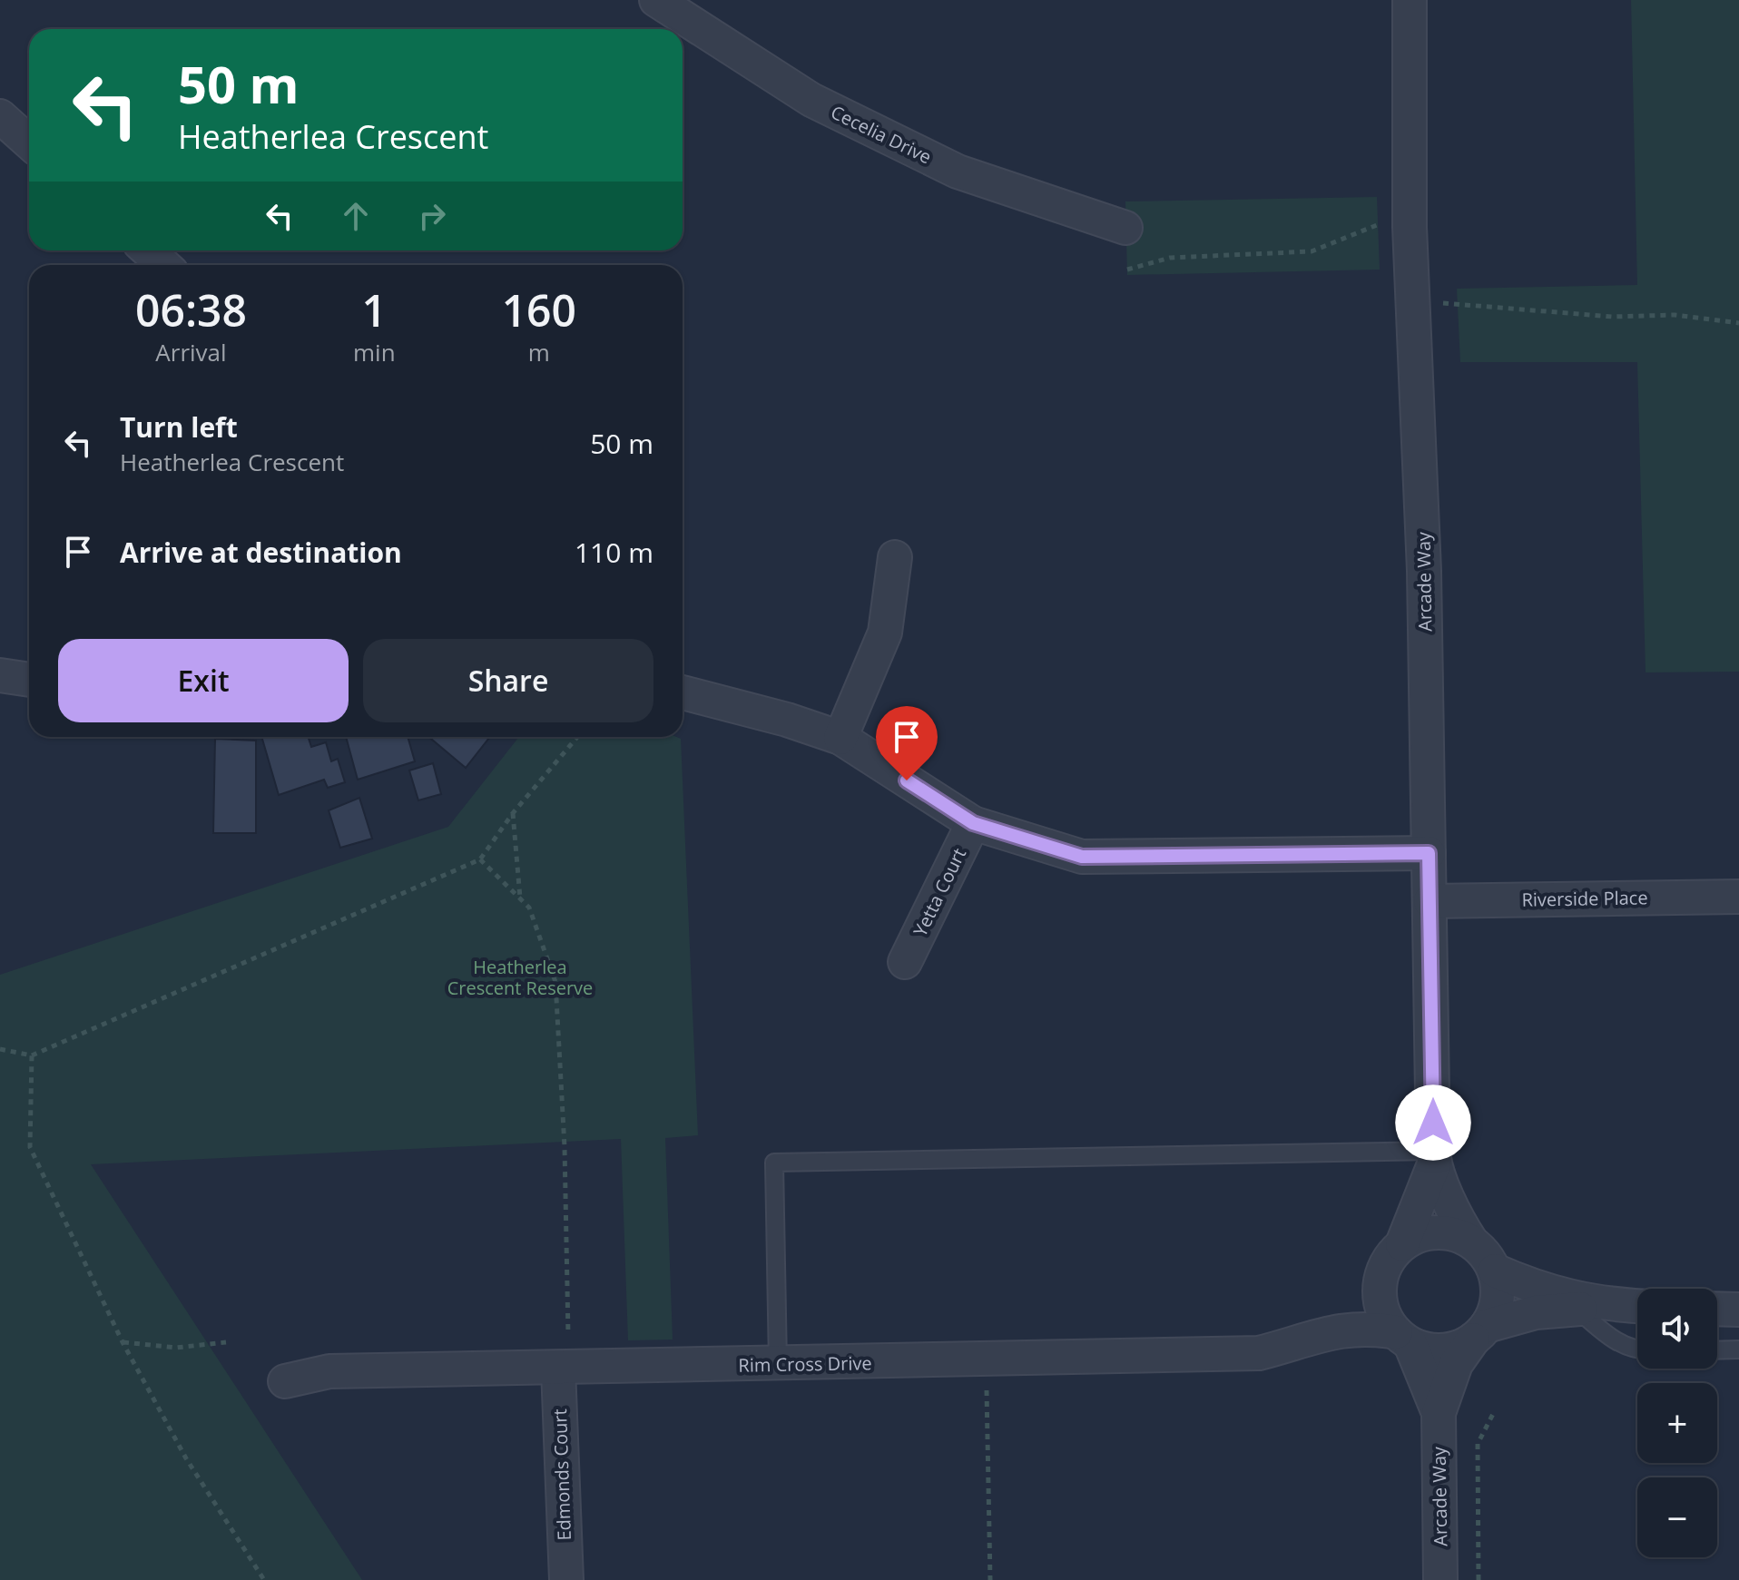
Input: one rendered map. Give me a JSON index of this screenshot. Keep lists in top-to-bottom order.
{
  "streets": {
    "street": [
      "Cecelia Drive",
      "Arcade Way",
      "Yetta Court",
      "Riverside Place",
      "Rim Cross Drive",
      "Edmonds Court"
    ]
  },
  "crossings": [
    ["Arcade Way", "Riverside Place"],
    ["Arcade Way", "Rim Cross Drive"],
    ["Rim Cross Drive", "Edmonds Court"]
  ],
  "parks": ["Heatherlea Crescent Reserve"],
  "page": {
    "turn": ["50 m", "Heatherlea Crescent"],
    "eta": [
      "06:38",
      "Arrival",
      "1",
      "min",
      "160",
      "m"
    ],
    "list": [
      {
        "name": "Turn left",
        "note": "Heatherlea Crescent",
        "value": "50 m"
      },
      {
        "name": "Arrive at destination",
        "value": "110 m"
      }
    ],
    "buttons": ["Exit", "Share"],
    "map_buttons": ["+", "−"]
  }
}
